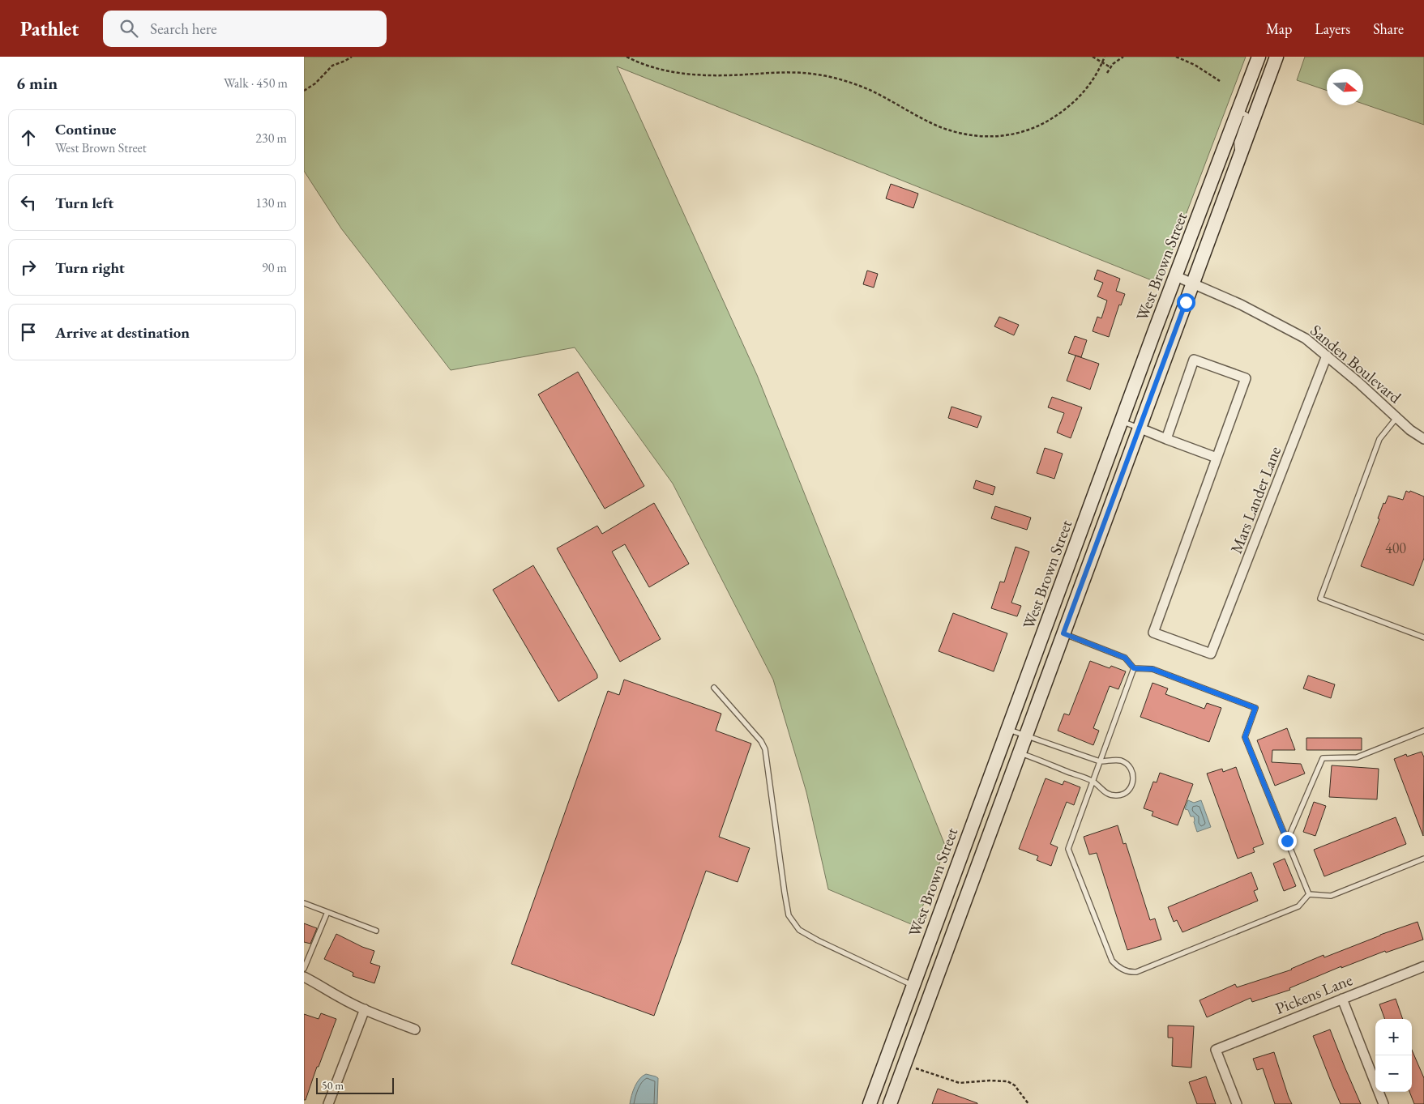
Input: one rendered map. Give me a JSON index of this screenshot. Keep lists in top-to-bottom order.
{
  "streets": {
    "main road": ["West Brown Street"],
    "street": ["Sanden Boulevard", "Mars Lander Lane", "Pickens Lane"]
  },
  "crossings": [
    ["West Brown Street", "Sanden Boulevard"],
    ["Sanden Boulevard", "Mars Lander Lane"]
  ],
  "house_numbers": ["400"],
  "scale_bar": "50 m",
  "north": "right",
  "page": {
    "header": "Pathlet",
    "search": "Search here",
    "nav": ["Map", "Layers", "Share"],
    "heading": ["6 min", "Walk · 450 m"],
    "list": [
      ["Continue", "West Brown Street", "230 m"],
      ["Turn left", "130 m"],
      ["Turn right", "90 m"],
      "Arrive at destination"
    ],
    "map_buttons": ["+", "−"],
    "scale": "50 m"
  }
}
